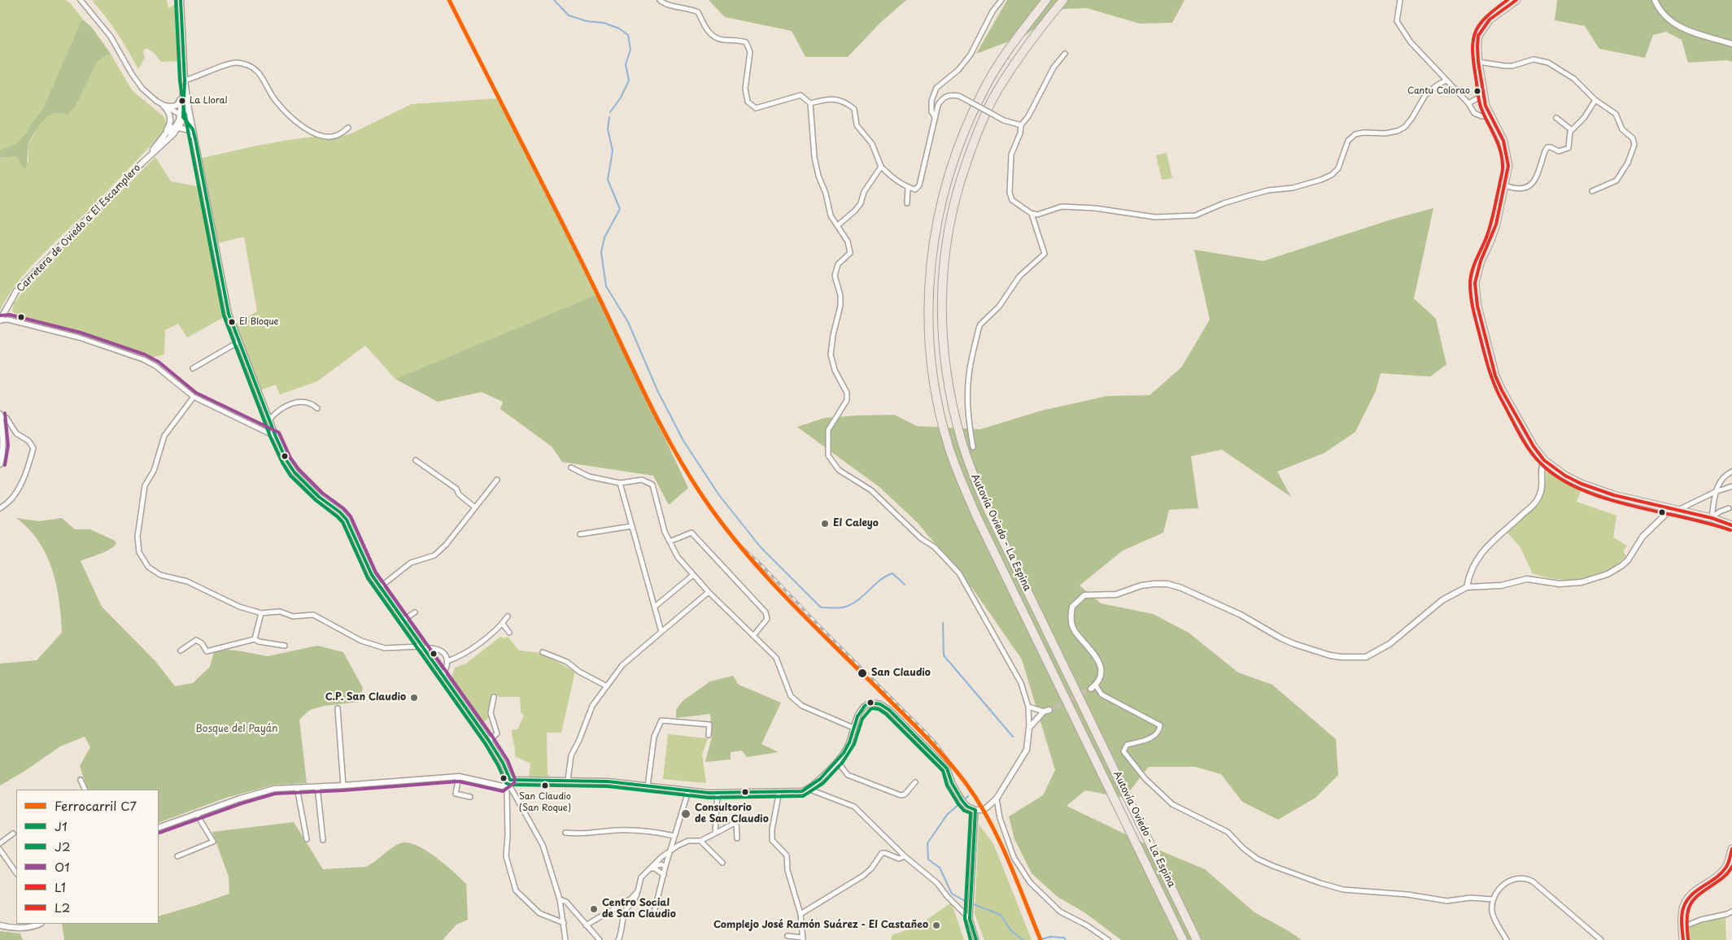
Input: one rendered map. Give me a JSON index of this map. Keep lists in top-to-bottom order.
{
  "streets": {
    "highway": ["Autovía Oviedo - La Espina"],
    "street": ["Carretera de Oviedo a El Escamplero"]
  },
  "parks": ["Bosque del Payán"],
  "places": [
    "Cantu Colorao",
    "La Lloral",
    "El Bloque",
    "El Caleyo",
    "San Claudio",
    "C.P. San Claudio",
    "San Claudio (San Roque)",
    "Consultorio de San Claudio",
    "Centro Social de San Claudio",
    "Complejo José Ramón Suárez - El Castañeo"
  ],
  "lines": [
    "rail line C7",
    "transit line J1",
    "transit line J2",
    "transit line L1",
    "transit line L2",
    "transit line O1"
  ],
  "legend": [
    "Ferrocarril C7",
    "J1",
    "J2",
    "O1",
    "L1",
    "L2"
  ]
}
